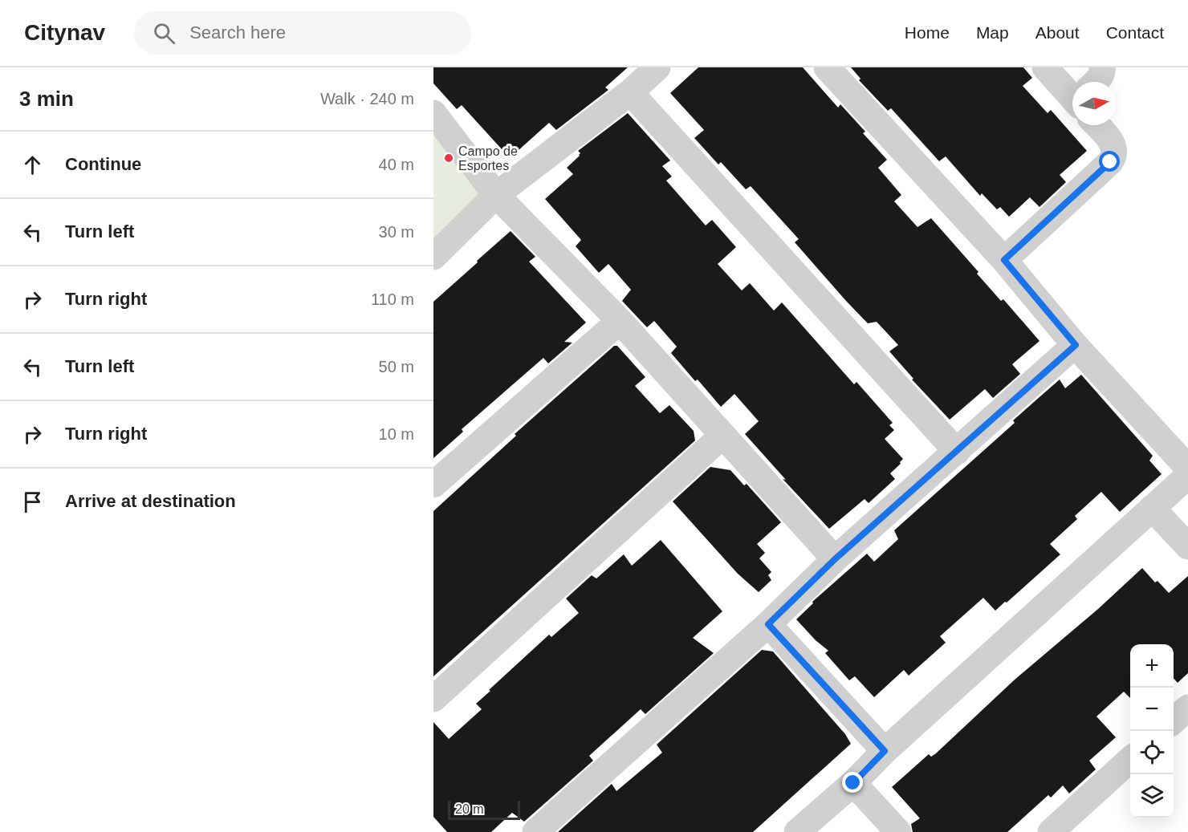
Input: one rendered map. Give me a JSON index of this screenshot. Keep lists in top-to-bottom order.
{
  "places": ["Campo de Esportes"],
  "scale_bar": "20 m",
  "north": "right",
  "page": {
    "header": "Citynav",
    "search": "Search here",
    "nav": [
      "Home",
      "Map",
      "About",
      "Contact"
    ],
    "heading": ["3 min", "Walk · 240 m"],
    "list": [
      ["Continue", "40 m"],
      ["Turn left", "30 m"],
      ["Turn right", "110 m"],
      ["Turn left", "50 m"],
      ["Turn right", "10 m"],
      "Arrive at destination"
    ],
    "map_buttons": ["+", "−"],
    "scale": "20 m"
  }
}
